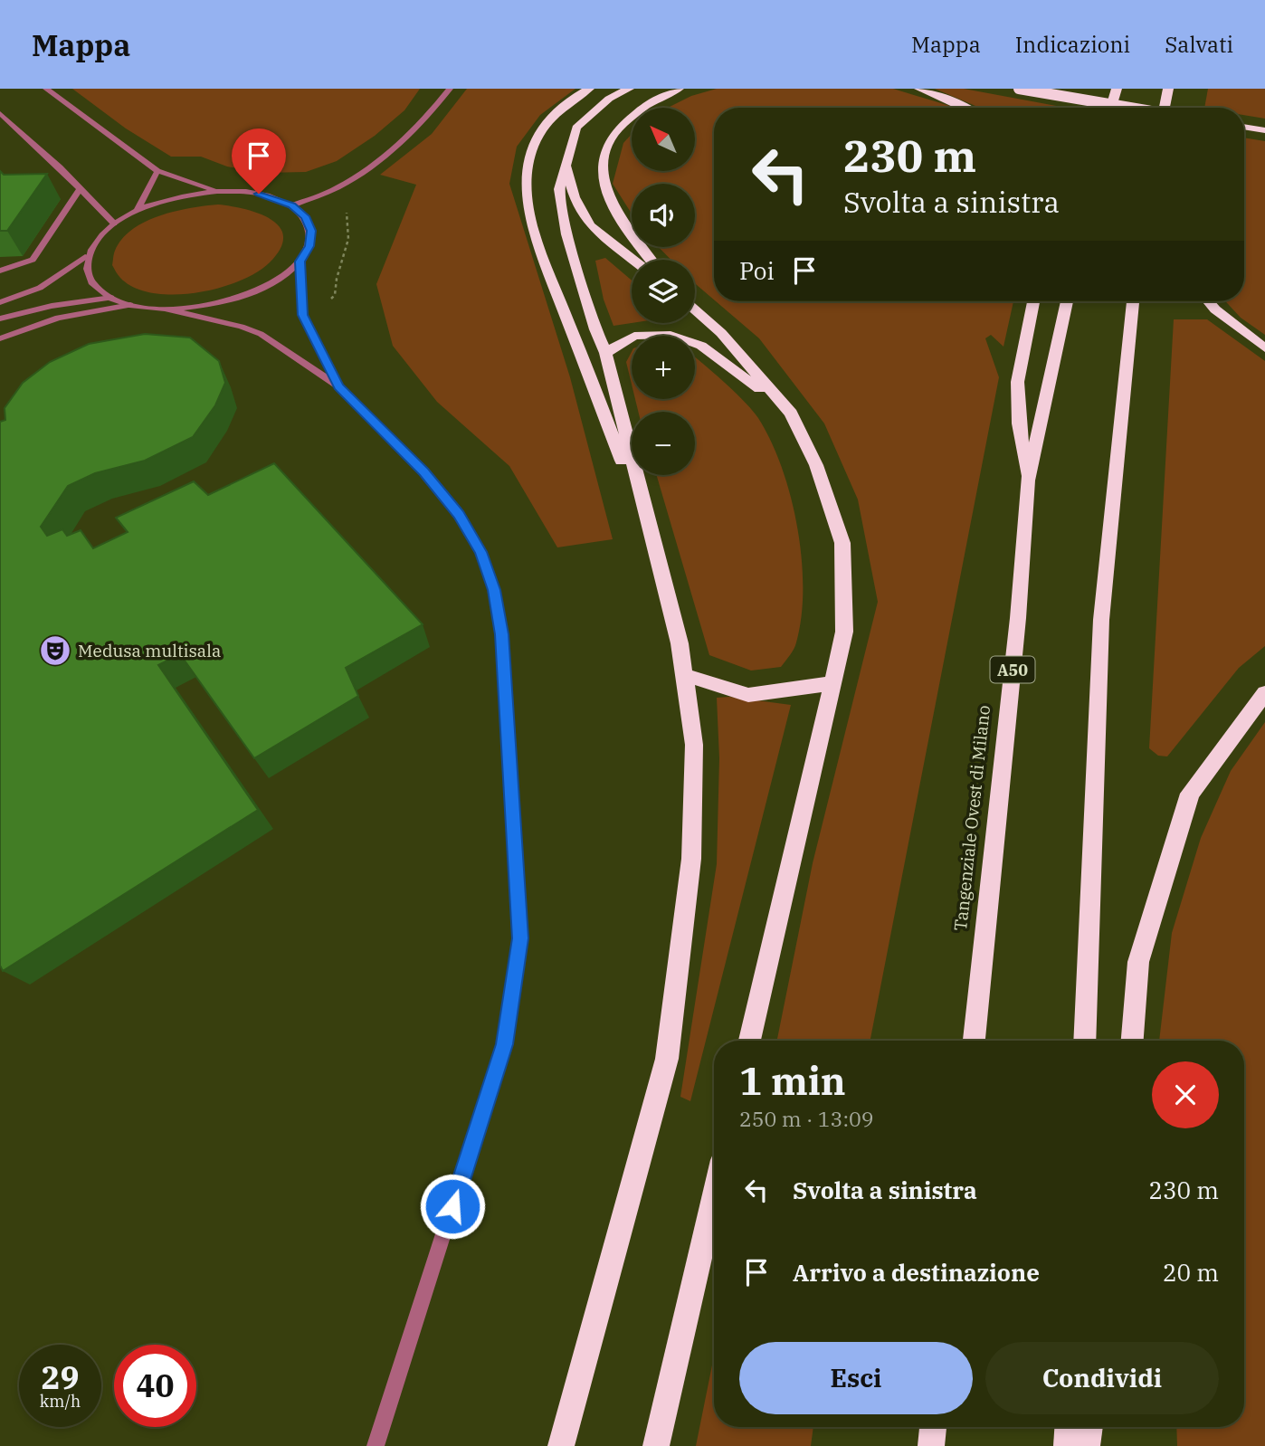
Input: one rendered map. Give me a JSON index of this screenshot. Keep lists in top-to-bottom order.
{
  "streets": {
    "highway": ["A50", "Tangenziale Ovest di Milano"]
  },
  "places": {
    "theatre": ["Medusa multisala"]
  },
  "north": "top left",
  "page": {
    "header": "Mappa",
    "nav": ["Mappa", "Indicazioni", "Salvati"],
    "map_buttons": ["+", "−"],
    "turn": ["230 m", "Svolta a sinistra"],
    "then": "Poi",
    "heading": ["1 min", "250 m · 13:09"],
    "list": [
      {
        "name": "Svolta a sinistra",
        "value": "230 m"
      },
      {
        "name": "Arrivo a destinazione",
        "value": "20 m"
      }
    ],
    "buttons": ["Esci", "Condividi"],
    "speed": "29 km/h",
    "limit": "40"
  }
}
